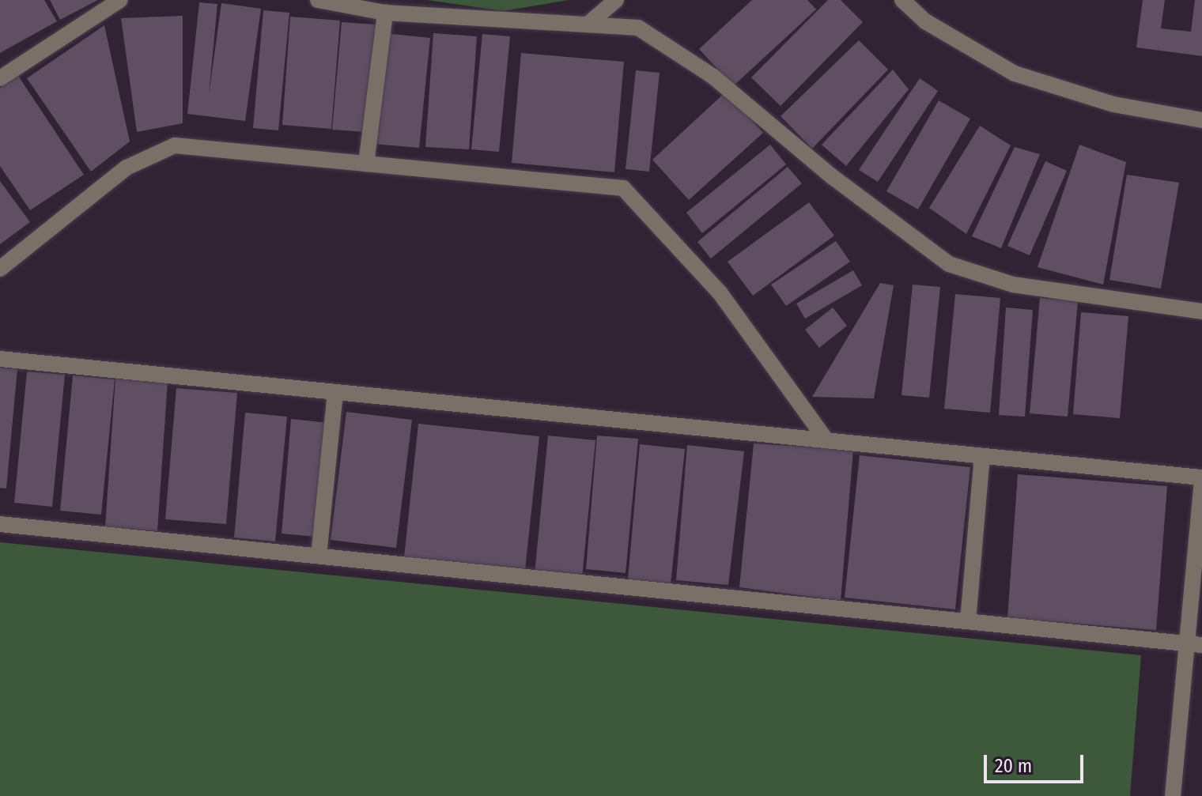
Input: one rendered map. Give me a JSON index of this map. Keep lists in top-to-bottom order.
{
  "scale_bar": "20 m"
}
